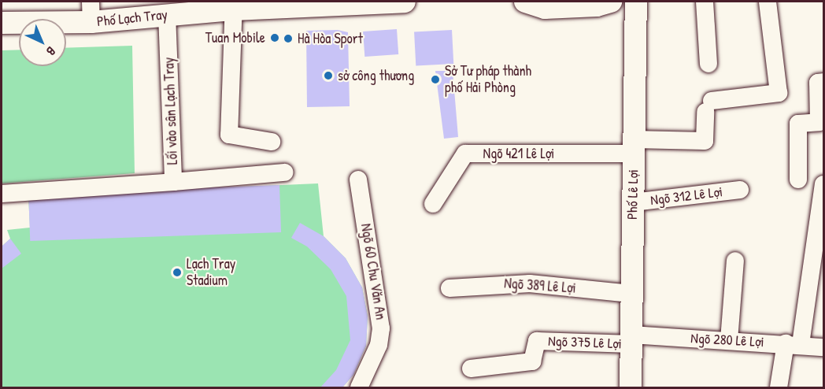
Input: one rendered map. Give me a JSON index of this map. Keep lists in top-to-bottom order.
{
  "streets": {
    "main road": ["Phố Lạch Tray", "Phố Lê Lợi"],
    "lane": [
      "Lối vào sân Lạch Tray",
      "Ngõ 421 Lê Lợi",
      "Ngõ 312 Lê Lợi",
      "Ngõ 60 Chu Văn An",
      "Ngõ 389 Lê Lợi",
      "Ngõ 280 Lê Lợi",
      "Ngõ 375 Lê Lợi"
    ]
  },
  "crossings": [
    ["Phố Lạch Tray", "Lối vào sân Lạch Tray"],
    ["Ngõ 421 Lê Lợi", "Phố Lê Lợi"],
    ["Phố Lê Lợi", "Ngõ 312 Lê Lợi"],
    ["Phố Lê Lợi", "Ngõ 389 Lê Lợi"],
    ["Phố Lê Lợi", "Ngõ 280 Lê Lợi"],
    ["Phố Lê Lợi", "Ngõ 375 Lê Lợi"],
    ["Ngõ 280 Lê Lợi", "Ngõ 375 Lê Lợi"]
  ],
  "places": [
    "Tuan Mobile",
    "Hà Hòa Sport",
    "sở công thương",
    "Sở Tư pháp thành phố Hải Phòng",
    "Lạch Tray Stadium"
  ],
  "north": "bottom right"
}
